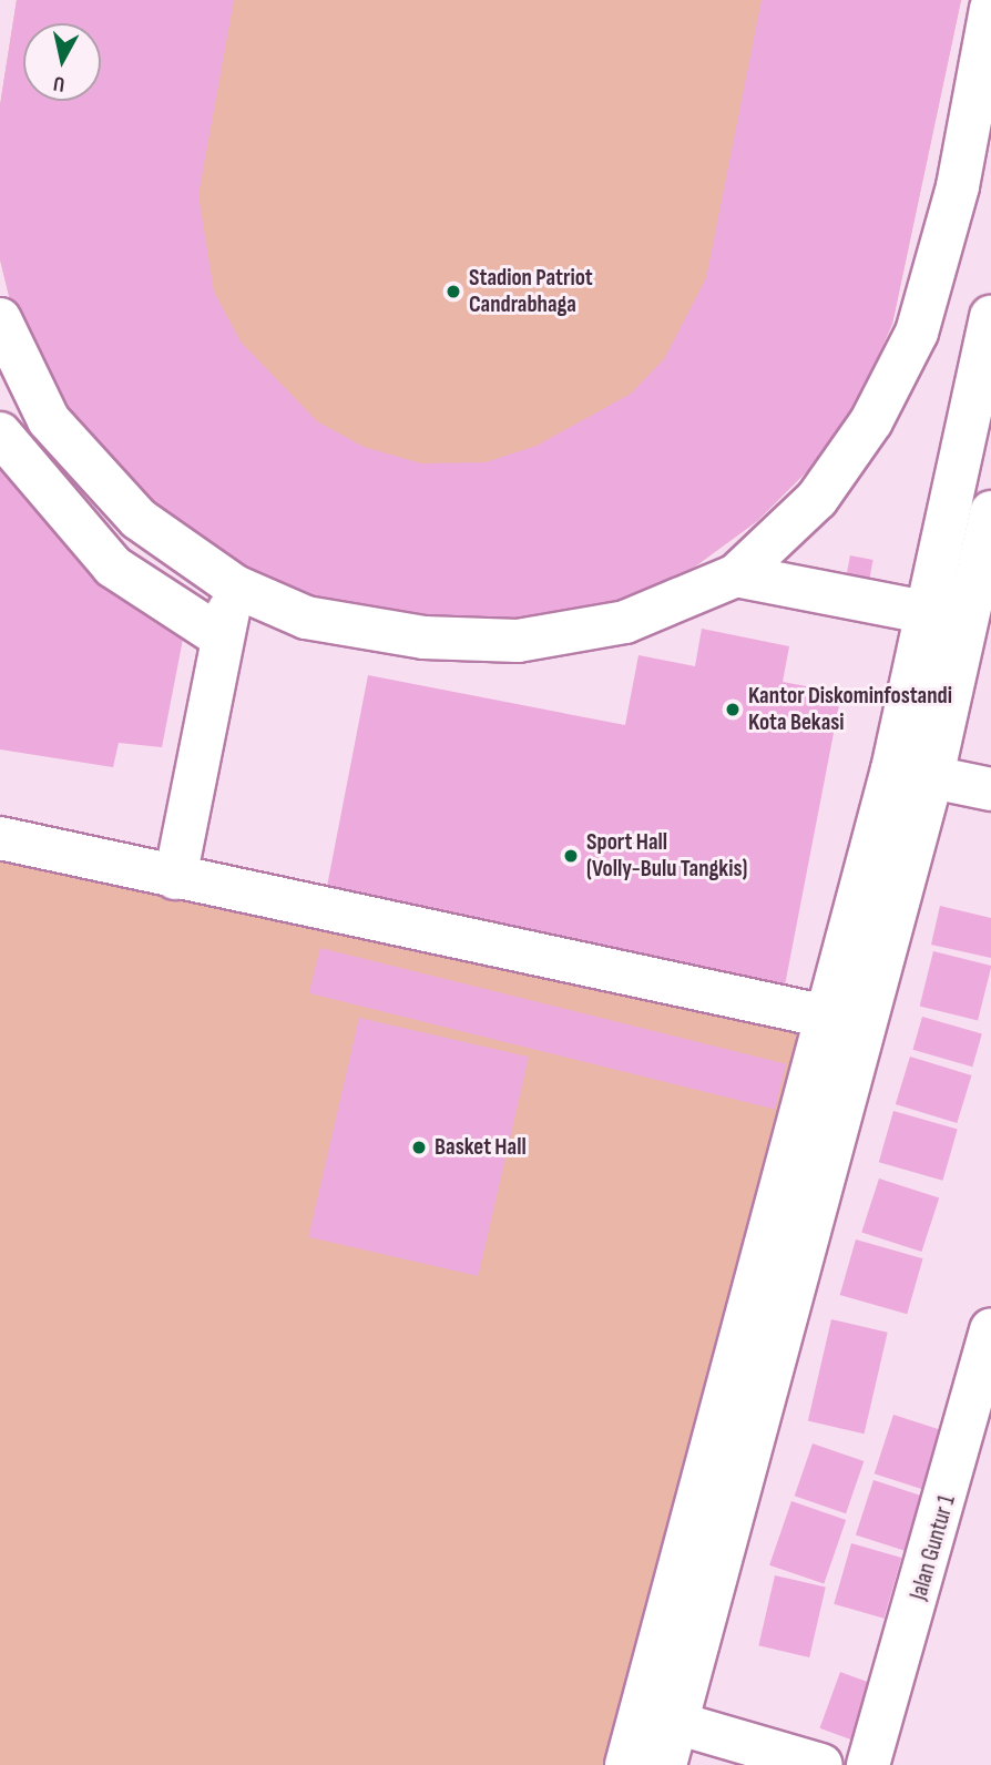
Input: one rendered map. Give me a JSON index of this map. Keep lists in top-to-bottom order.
{
  "streets": {
    "street": ["Jalan Guntur 1"]
  },
  "places": [
    "Stadion Patriot Candrabhaga",
    "Kantor Diskominfostandi Kota Bekasi",
    "Sport Hall (Volly-Bulu Tangkis)",
    "Basket Hall"
  ],
  "north": "bottom"
}
